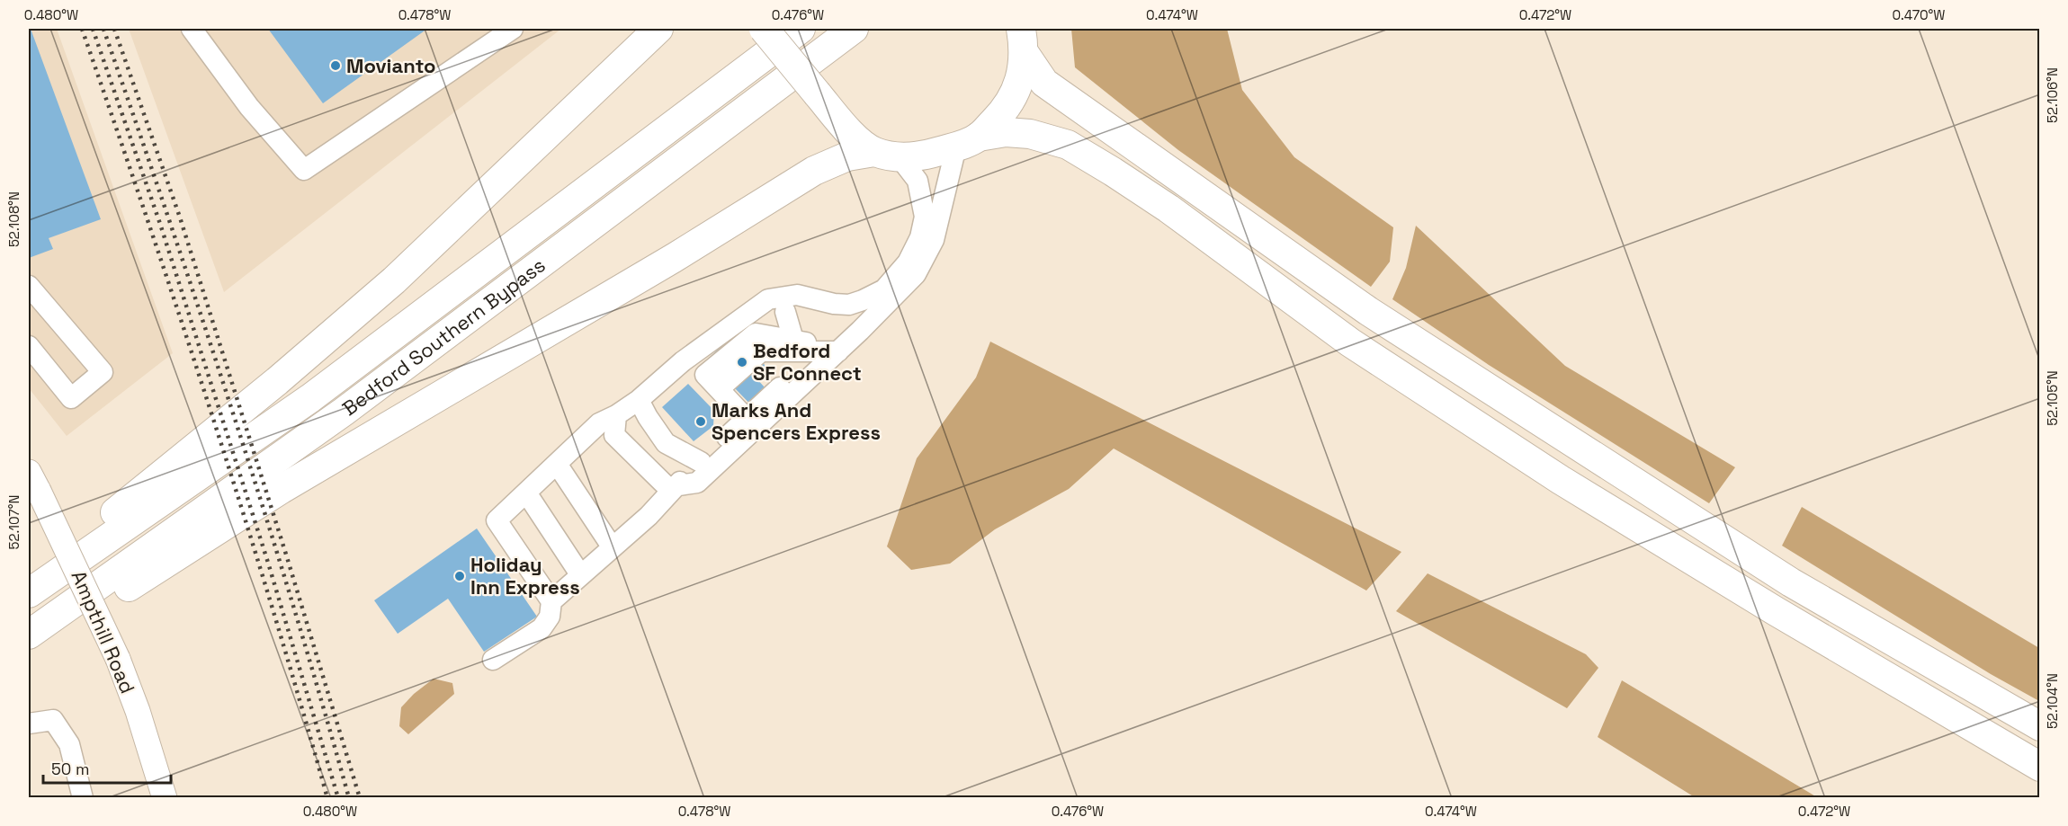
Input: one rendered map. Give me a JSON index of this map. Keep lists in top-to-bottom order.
{
  "streets": {
    "highway": ["Bedford Southern Bypass"],
    "main road": ["Ampthill Road"]
  },
  "places": [
    "Movianto",
    "Bedford SF Connect",
    "Marks And Spencers Express",
    "Holiday Inn Express"
  ],
  "scale_bar": "50 m",
  "coordinates": [
    "0.480°W",
    "0.478°W",
    "0.476°W",
    "0.474°W",
    "0.472°W",
    "0.470°W",
    "52.106°N",
    "52.108°N",
    "52.105°N",
    "52.107°N",
    "52.104°N"
  ]
}
